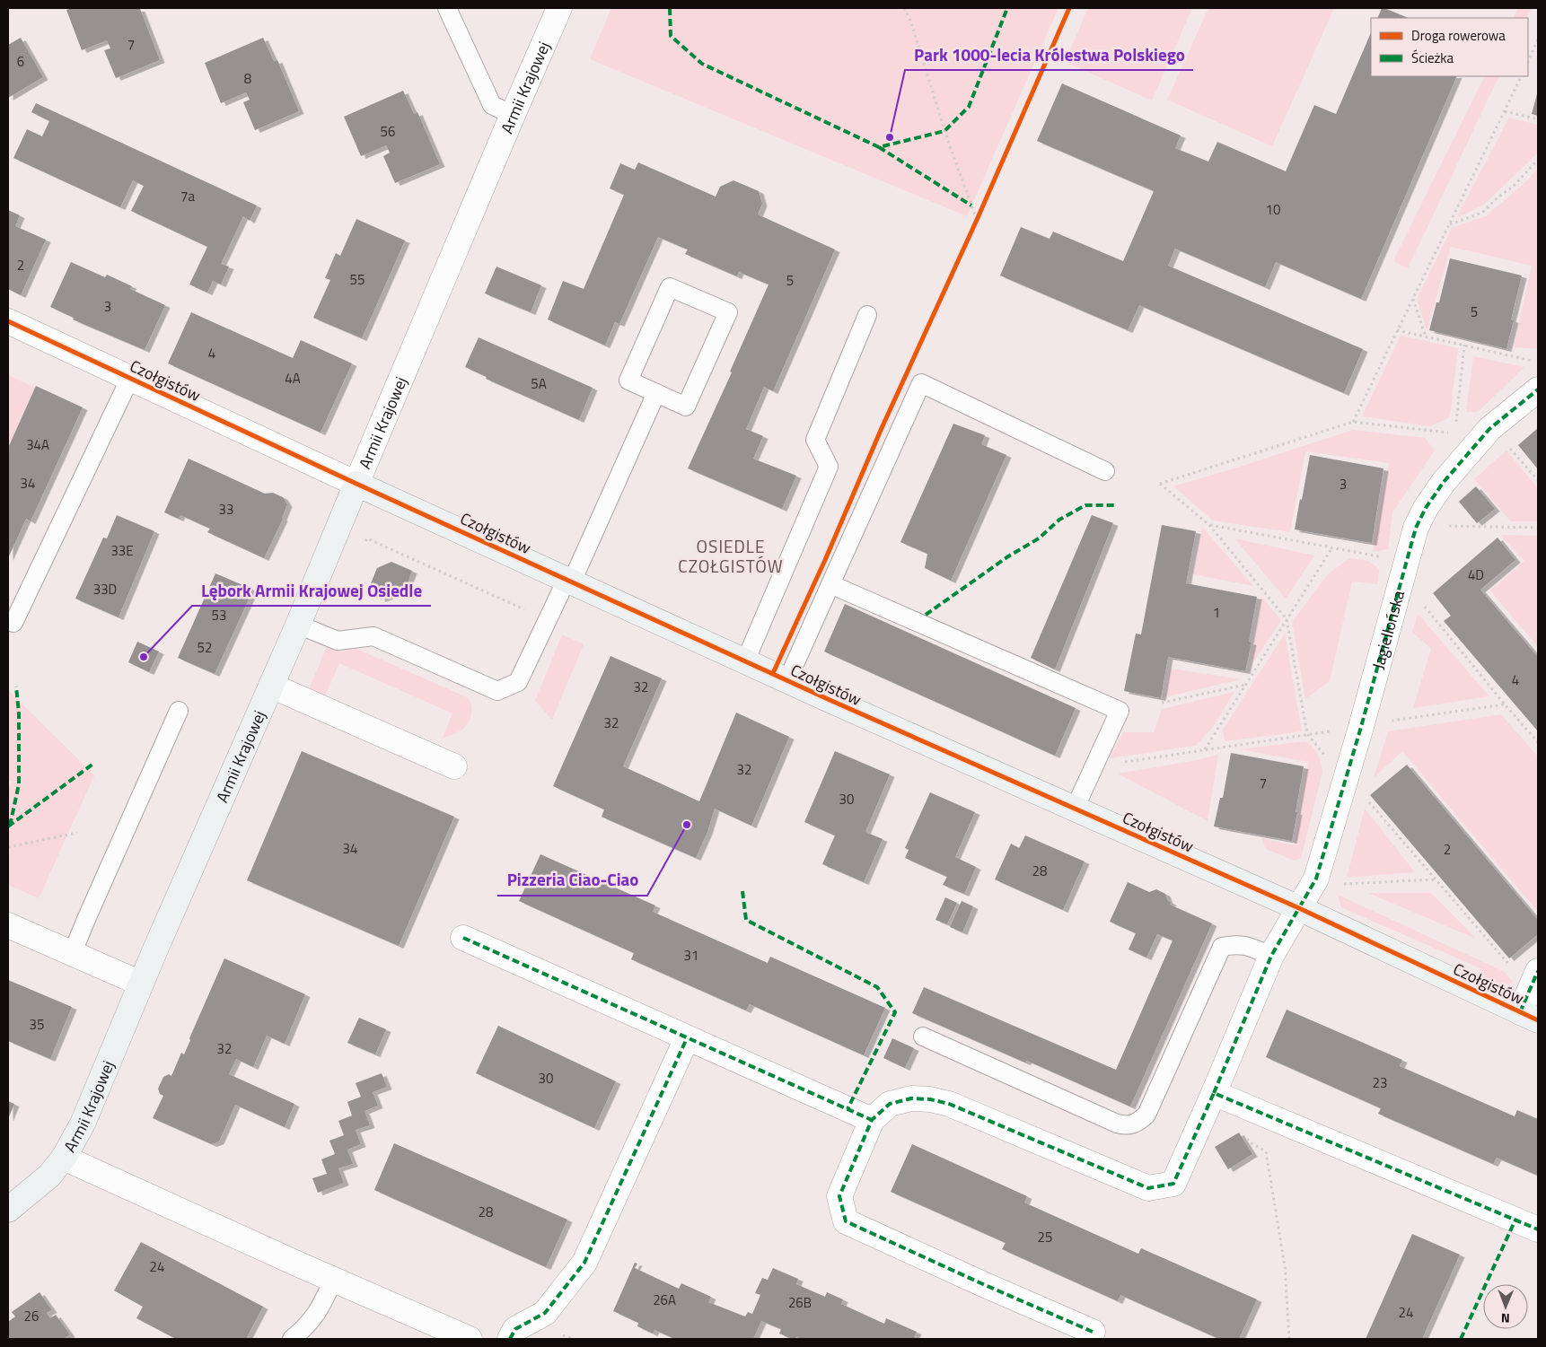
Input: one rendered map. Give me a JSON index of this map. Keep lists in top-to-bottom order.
{
  "streets": {
    "street": ["Armii Krajowej", "Czołgistów", "Jagiellońska"]
  },
  "crossings": [
    ["Armii Krajowej", "Czołgistów"],
    ["Czołgistów", "Jagiellońska"]
  ],
  "districts": ["OSIEDLE CZOŁGISTÓW"],
  "places": ["Park 1000-lecia Królestwa Polskiego", "Lębork Armii Krajowej Osiedle", "Pizzeria Ciao-Ciao"],
  "house_numbers": [
    "7",
    "6",
    "8",
    "56",
    "7a",
    "10",
    "2",
    "55",
    "5",
    "3",
    "5",
    "4",
    "4A",
    "5A",
    "34A",
    "34",
    "3",
    "33",
    "33E",
    "4D",
    "33D",
    "1",
    "53",
    "52",
    "4",
    "32",
    "32",
    "32",
    "7",
    "30",
    "34",
    "2",
    "28",
    "31",
    "35",
    "32",
    "30",
    "23",
    "28",
    "25",
    "24",
    "26A",
    "26B",
    "24",
    "26"
  ],
  "legend": ["Droga rowerowa", "Ścieżka"],
  "north": "bottom"
}
